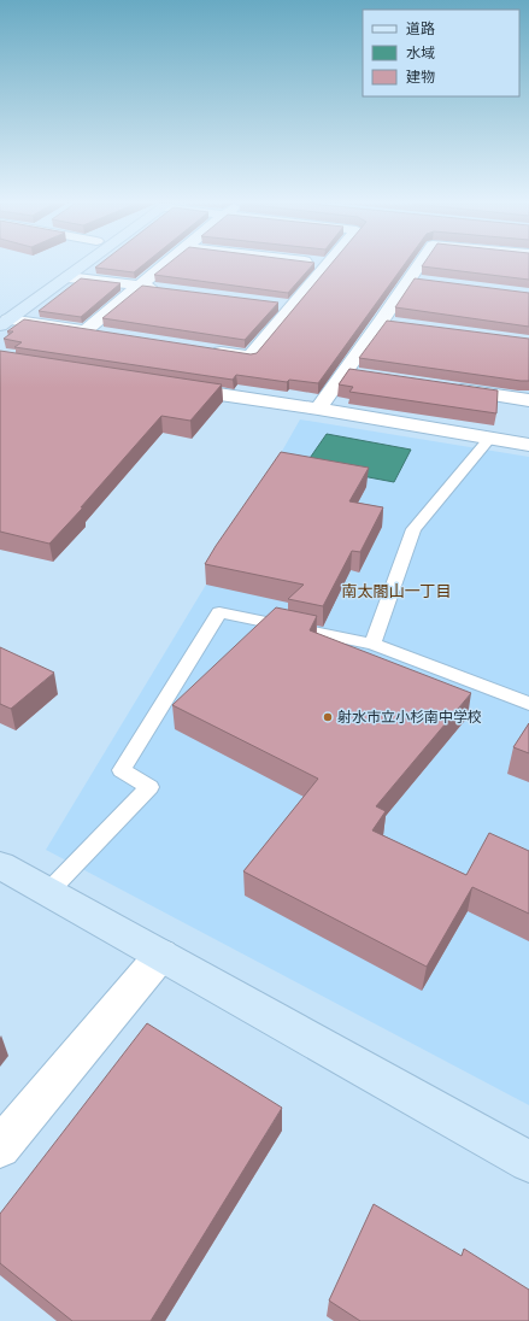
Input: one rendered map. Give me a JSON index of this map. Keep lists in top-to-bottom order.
{
  "districts": ["南太閤山一丁目"],
  "places": ["射水市立小杉南中学校"],
  "legend": ["道路", "水域", "建物"]
}
